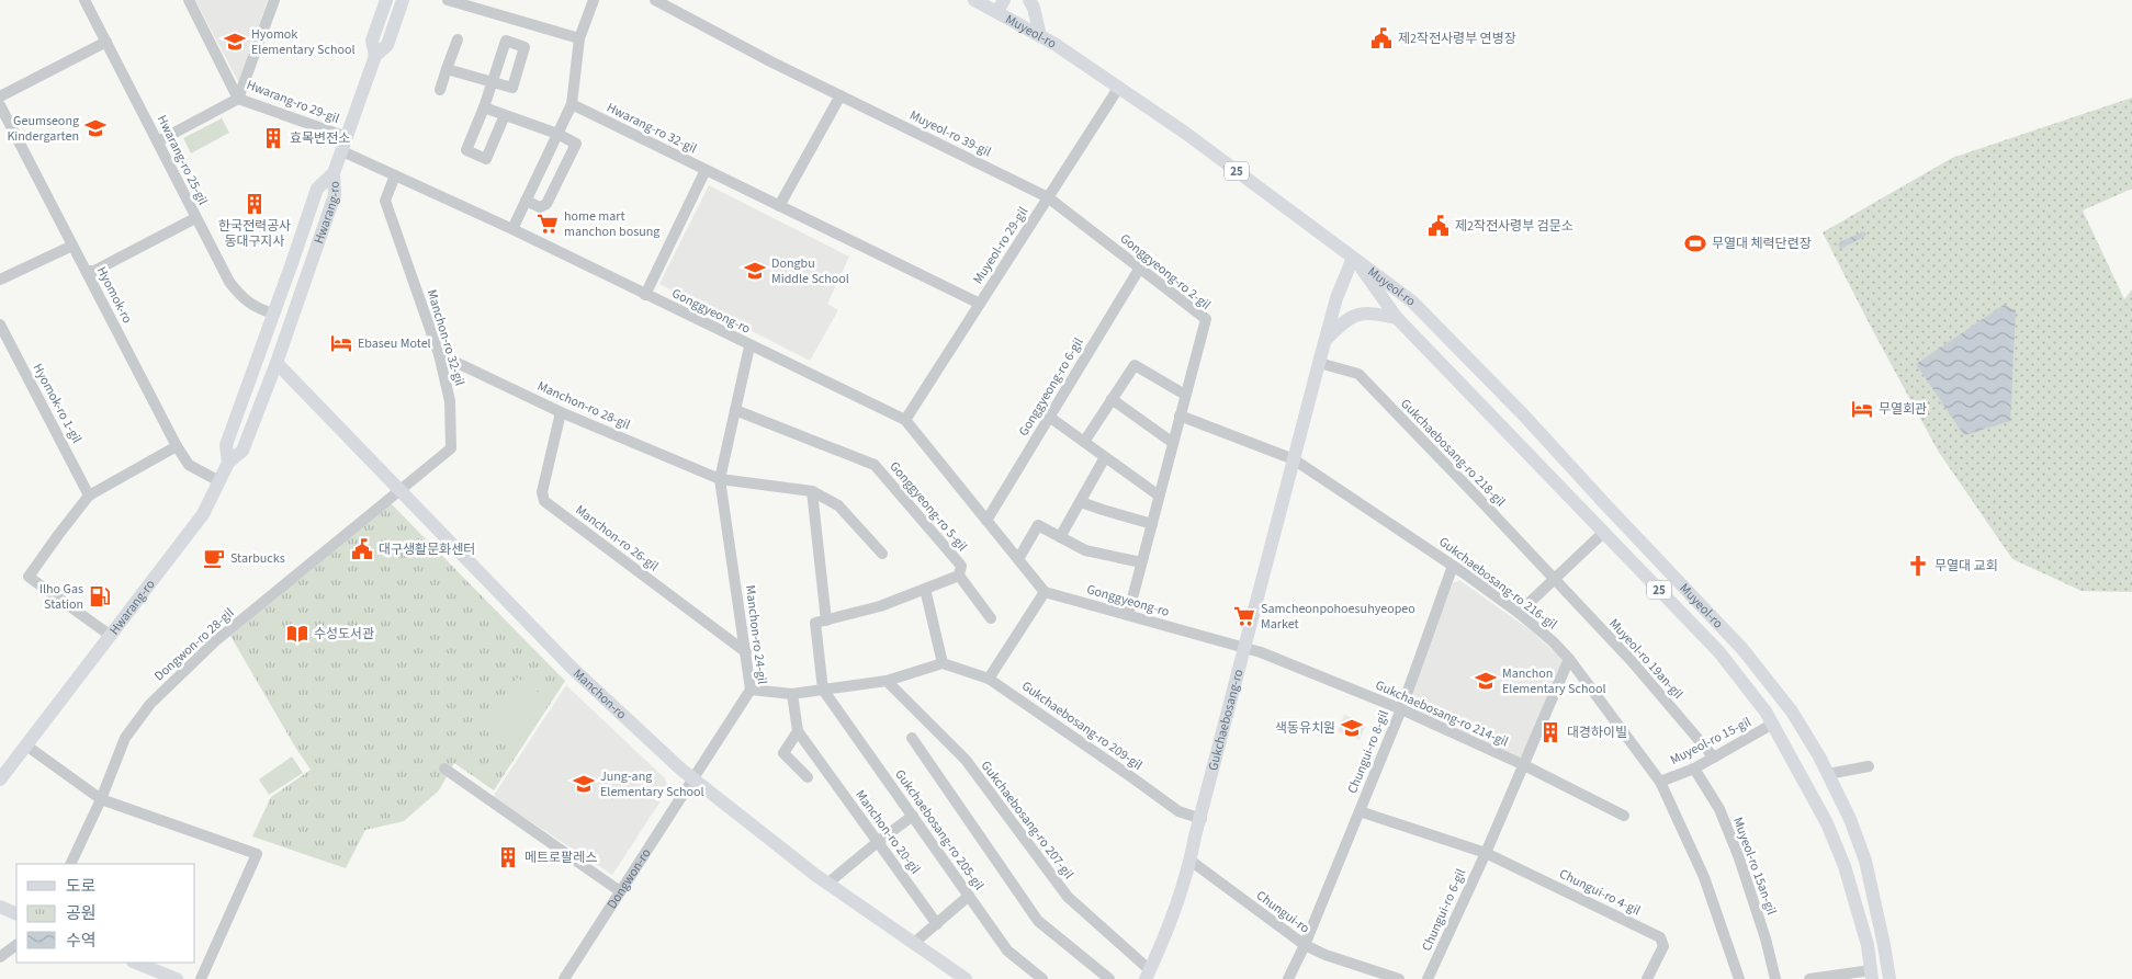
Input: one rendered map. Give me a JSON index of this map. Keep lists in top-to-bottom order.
{
  "streets": {
    "main road": [
      "Muyeol-ro",
      "25",
      "Hwarang-ro",
      "Manchon-ro",
      "Gukchaebosang-ro"
    ],
    "street": [
      "Hwarang-ro 29-gil",
      "Hwarang-ro 32-gil",
      "Muyeol-ro 39-gil",
      "Hwarang-ro 25-gil",
      "Muyeol-ro 29-gil",
      "Gonggyeong-ro 2-gil",
      "Hyomok-ro",
      "Gonggyeong-ro",
      "Manchon-ro 32-gil",
      "Gonggyeong-ro 6-gil",
      "Hyomok-ro 1-gil",
      "Manchon-ro 28-gil",
      "Gukchaebosang-ro 218-gil",
      "Gonggyeong-ro 5-gil",
      "Manchon-ro 26-gil",
      "Gukchaebosang-ro 216-gil",
      "Manchon-ro 24-gil",
      "Dongwon-ro 28-gil",
      "Muyeol-ro 19an-gil",
      "Gukchaebosang-ro 214-gil",
      "Gukchaebosang-ro 209-gil",
      "Muyeol-ro 15-gil",
      "Chungui-ro 8-gil",
      "Gukchaebosang-ro 207-gil",
      "Gukchaebosang-ro 205-gil",
      "Manchon-ro 20-gil",
      "Muyeol-ro 15an-gil",
      "Dongwon-ro",
      "Chungui-ro 4-gil",
      "Chungui-ro 6-gil",
      "Chungui-ro"
    ]
  },
  "crossings": [
    ["Muyeol-ro", "Muyeol-ro 29-gil"],
    ["Muyeol-ro", "Gukchaebosang-ro"],
    ["Muyeol-ro", "Muyeol-ro 15-gil"],
    ["Hwarang-ro 29-gil", "Hwarang-ro"],
    ["Hwarang-ro 32-gil", "Muyeol-ro 29-gil"],
    ["Muyeol-ro 39-gil", "Muyeol-ro 29-gil"],
    ["Muyeol-ro 39-gil", "Gonggyeong-ro 2-gil"],
    ["Hwarang-ro 25-gil", "Hwarang-ro"],
    ["Hwarang-ro", "Hyomok-ro"],
    ["Hwarang-ro", "Gonggyeong-ro"],
    ["Hwarang-ro", "Manchon-ro"],
    ["Muyeol-ro 29-gil", "Gonggyeong-ro 2-gil"],
    ["Muyeol-ro 29-gil", "Gonggyeong-ro"],
    ["Gonggyeong-ro 2-gil", "Gonggyeong-ro"],
    ["Gonggyeong-ro 2-gil", "Gonggyeong-ro 6-gil"],
    ["Gonggyeong-ro", "Manchon-ro 32-gil"],
    ["Gonggyeong-ro", "Gonggyeong-ro 6-gil"],
    ["Gonggyeong-ro", "Manchon-ro 24-gil"],
    ["Gonggyeong-ro", "Gukchaebosang-ro 214-gil"],
    ["Gonggyeong-ro", "Gukchaebosang-ro"],
    ["Manchon-ro 32-gil", "Manchon-ro 28-gil"],
    ["Manchon-ro 32-gil", "Dongwon-ro 28-gil"],
    ["Manchon-ro 32-gil", "Manchon-ro"],
    ["Manchon-ro 28-gil", "Manchon-ro 26-gil"],
    ["Manchon-ro 28-gil", "Manchon-ro 24-gil"],
    ["Gukchaebosang-ro 218-gil", "Muyeol-ro 19an-gil"],
    ["Gukchaebosang-ro 218-gil", "Gukchaebosang-ro"],
    ["Gonggyeong-ro 5-gil", "Manchon-ro 24-gil"],
    ["Manchon-ro 26-gil", "Manchon-ro 24-gil"],
    ["Gukchaebosang-ro 216-gil", "Gukchaebosang-ro"],
    ["Gukchaebosang-ro 216-gil", "Muyeol-ro 15-gil"],
    ["Gukchaebosang-ro 216-gil", "Chungui-ro 8-gil"],
    ["Gukchaebosang-ro 216-gil", "Chungui-ro 6-gil"],
    ["Manchon-ro 24-gil", "Manchon-ro"],
    ["Manchon-ro 24-gil", "Dongwon-ro"],
    ["Dongwon-ro 28-gil", "Manchon-ro"],
    ["Muyeol-ro 19an-gil", "Muyeol-ro 15-gil"],
    ["Manchon-ro", "Dongwon-ro"],
    ["Gukchaebosang-ro 214-gil", "Gukchaebosang-ro"],
    ["Gukchaebosang-ro 214-gil", "Chungui-ro 8-gil"],
    ["Gukchaebosang-ro 214-gil", "Chungui-ro 6-gil"],
    ["Gukchaebosang-ro", "Gukchaebosang-ro 209-gil"],
    ["Gukchaebosang-ro", "Gukchaebosang-ro 207-gil"],
    ["Gukchaebosang-ro", "Chungui-ro"],
    ["Muyeol-ro 15-gil", "Muyeol-ro 15an-gil"],
    ["Chungui-ro 8-gil", "Chungui-ro"],
    ["Chungui-ro 4-gil", "Chungui-ro 6-gil"]
  ],
  "places": {
    "public building": ["제2작전사령부 연병장", "제2작전사령부 검문소", "대구생활문화센터"],
    "school or university": [
      "Hyomok Elementary School",
      "Geumseong Kindergarten",
      "Dongbu Middle School",
      "Manchon Elementary School",
      "색동유치원",
      "Jung-ang Elementary School"
    ],
    "building": [
      "효목변전소",
      "한국전력공사 동대구지사",
      "대경하이빌",
      "메트로팔레스"
    ],
    "supermarket": ["home mart manchon bosung", "Samcheonpohoesuhyeopeo Market"],
    "sports": ["무열대 체력단련장"],
    "hotel": ["Ebaseu Motel", "무열회관"],
    "cafe": ["Starbucks"],
    "church": ["무열대 교회"],
    "fuel station": ["Ilho Gas Station"],
    "library": ["수성도서관"]
  },
  "legend": ["도로", "공원", "수역"]
}
